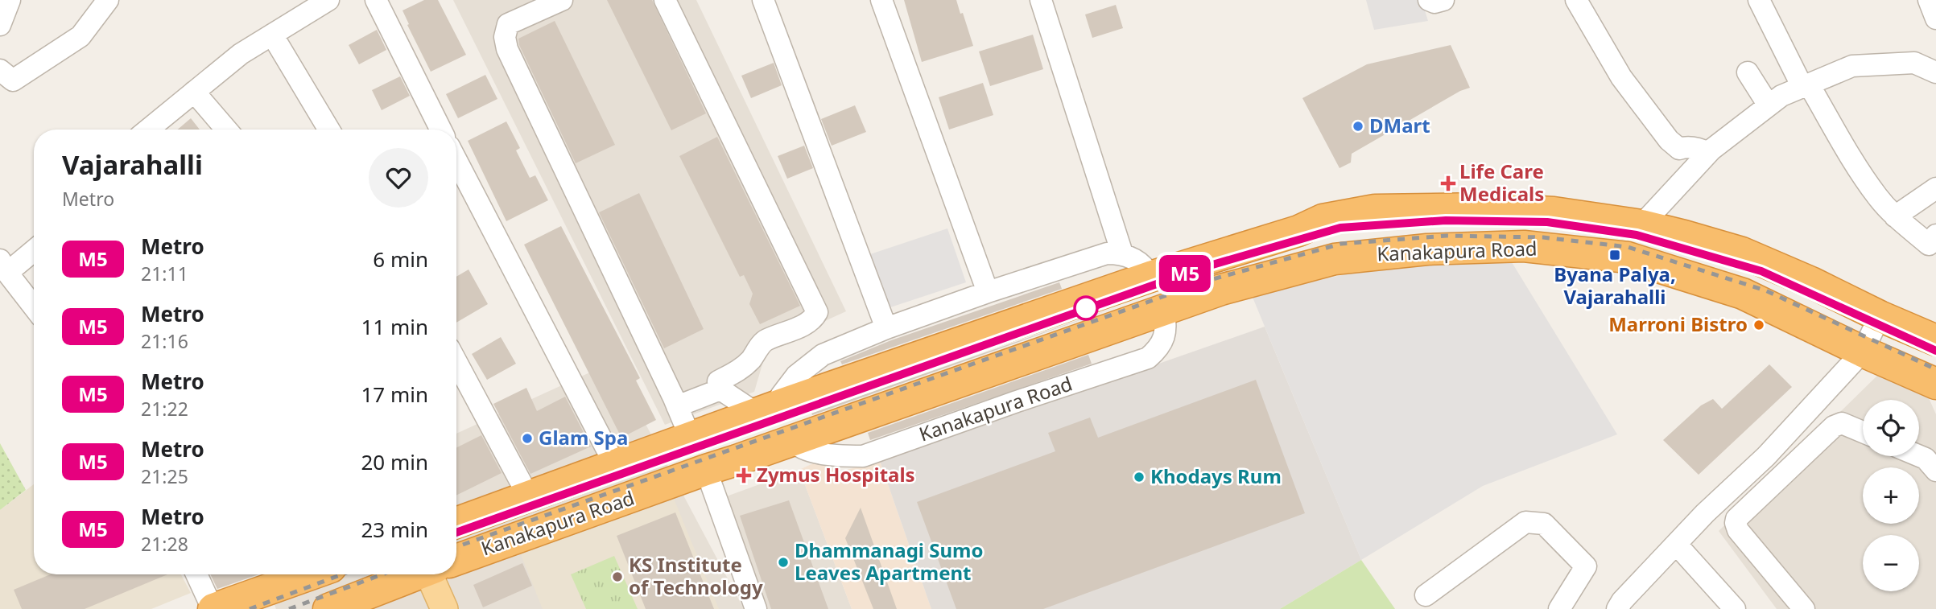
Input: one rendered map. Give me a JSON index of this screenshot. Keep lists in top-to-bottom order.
{
  "streets": {
    "highway": ["Kanakapura Road"]
  },
  "places": {
    "other": [
      "DMart",
      "Marroni Bistro",
      "Glam Spa",
      "Khodays Rum",
      "Dhammanagi Sumo Leaves Apartment",
      "KS Institute of Technology"
    ],
    "health": ["Life Care Medicals", "Zymus Hospitals"],
    "transit": ["Byana Palya, Vajarahalli"]
  },
  "lines": ["metro line M5"],
  "page": {
    "on_map": "M5",
    "heading": ["Vajarahalli", "Metro"],
    "list": [
      {
        "mark": "M5",
        "name": "Metro",
        "note": "21:11",
        "value": "6 min"
      },
      {
        "mark": "M5",
        "name": "Metro",
        "note": "21:16",
        "value": "11 min"
      },
      {
        "mark": "M5",
        "name": "Metro",
        "note": "21:22",
        "value": "17 min"
      },
      {
        "mark": "M5",
        "name": "Metro",
        "note": "21:25",
        "value": "20 min"
      },
      {
        "mark": "M5",
        "name": "Metro",
        "note": "21:28",
        "value": "23 min"
      }
    ],
    "map_buttons": ["+", "−"]
  }
}
